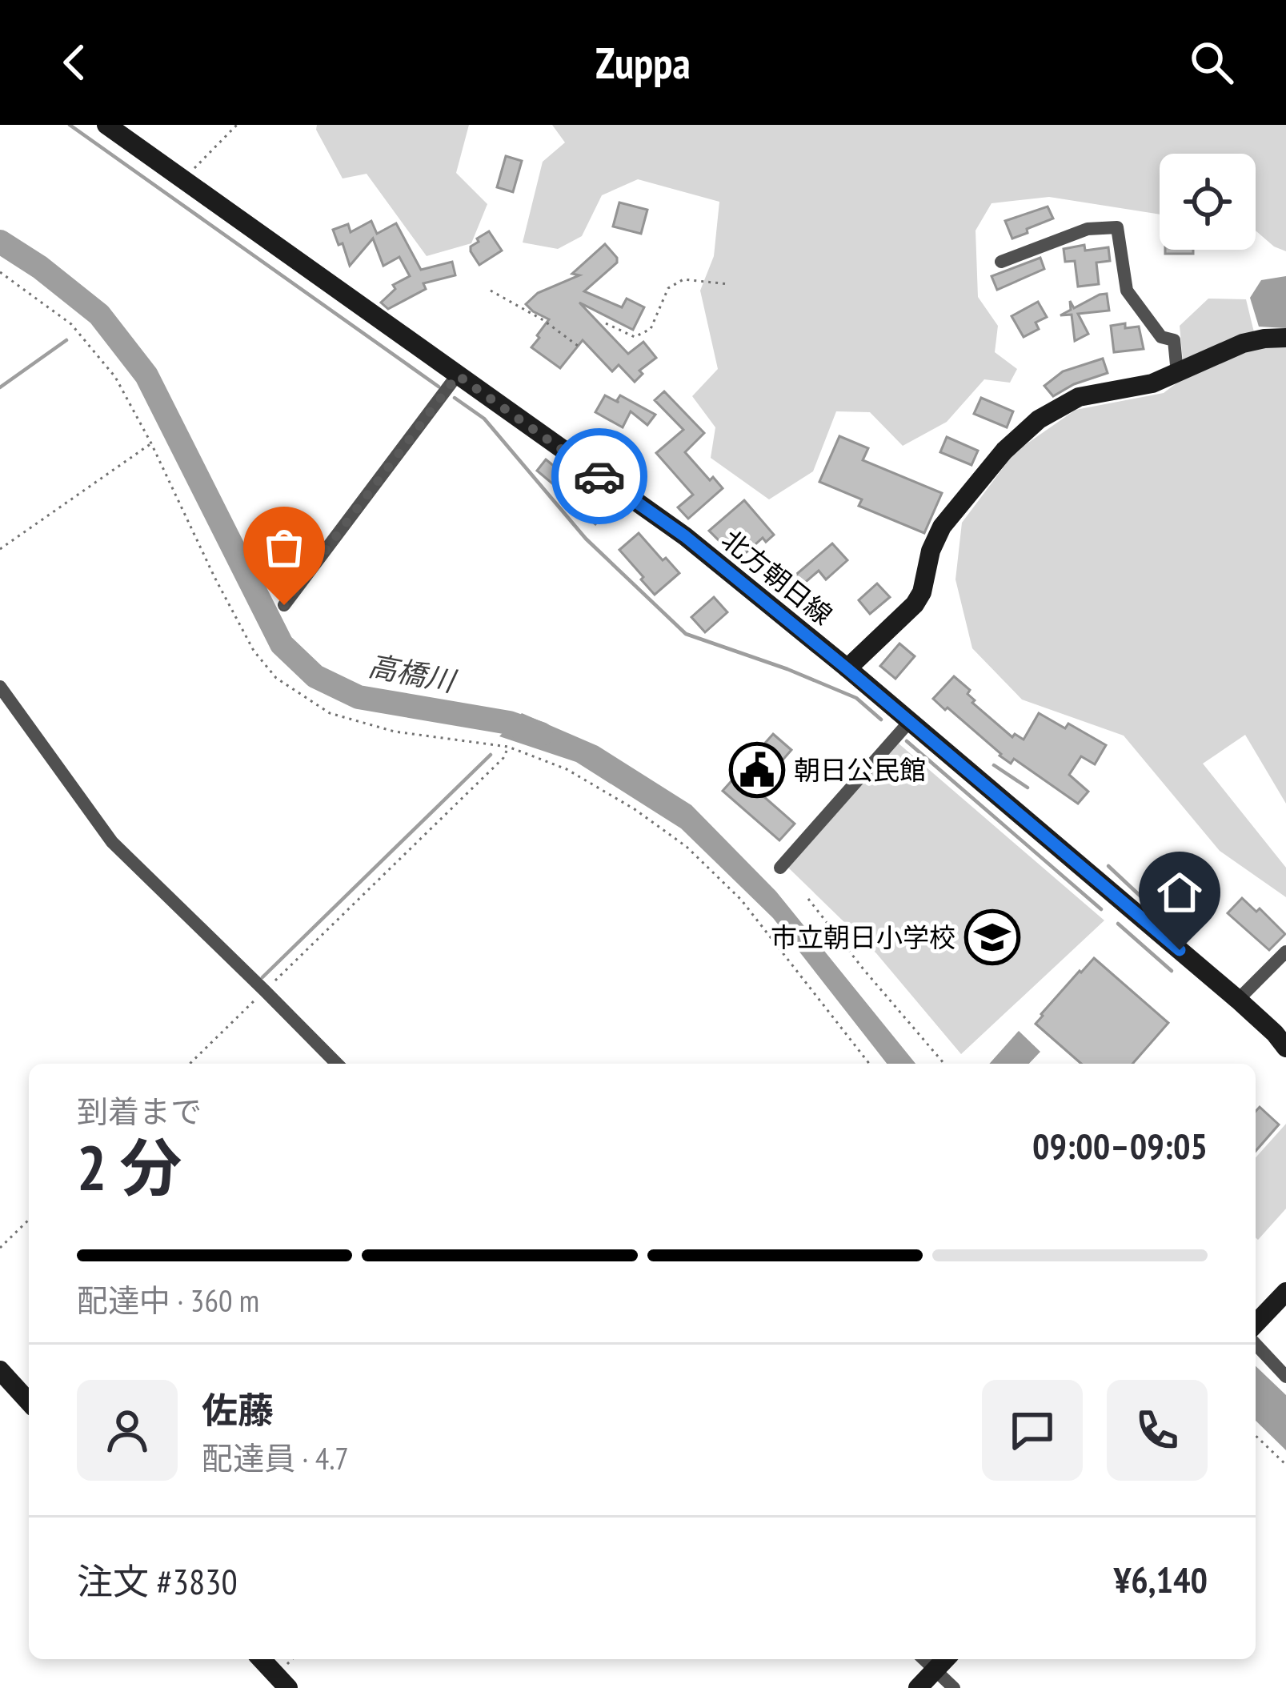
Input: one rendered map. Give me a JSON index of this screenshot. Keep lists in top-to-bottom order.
{
  "streets": {
    "main road": ["北方朝日線"]
  },
  "water": ["高橋川"],
  "places": {
    "public building": ["朝日公民館"],
    "school or university": ["市立朝日小学校"]
  },
  "page": {
    "header": "Zuppa",
    "heading": ["2 分", "到着まで", "09:00–09:05"],
    "panel": [
      "佐藤",
      "配達員 · 4.7",
      "注文 #3830",
      "¥6,140"
    ],
    "bar": "配達中 · 360 m"
  }
}
